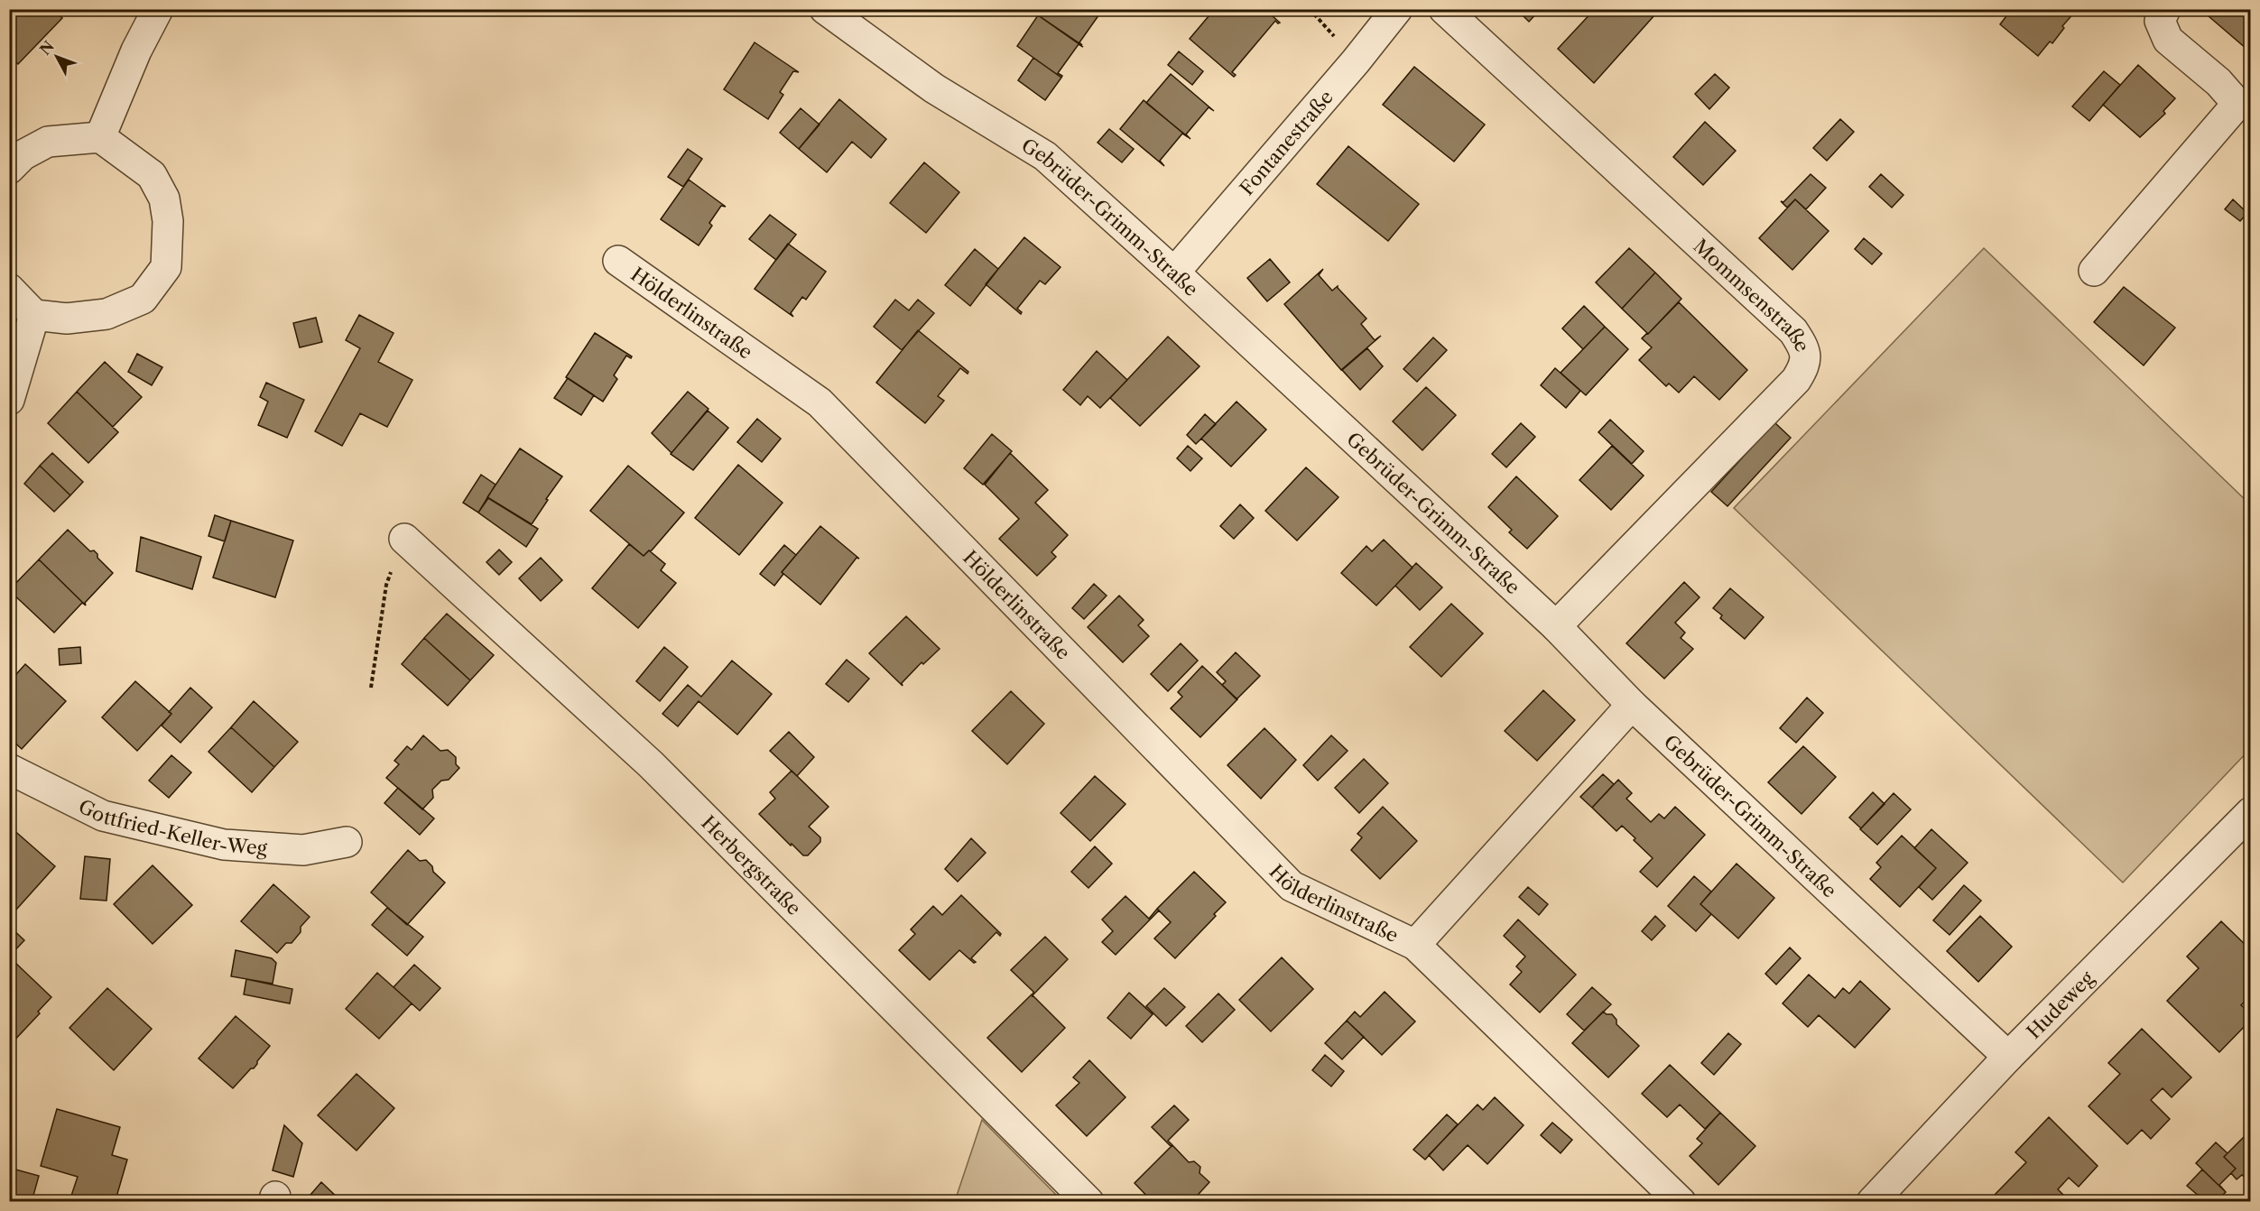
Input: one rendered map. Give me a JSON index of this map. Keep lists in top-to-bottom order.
{
  "streets": {
    "street": [
      "Fontanestraße",
      "Gebrüder-Grimm-Straße",
      "Mommsenstraße",
      "Hölderlinstraße",
      "Gottfried-Keller-Weg",
      "Herbergstraße",
      "Hudeweg"
    ]
  },
  "crossings": [
    ["Fontanestraße", "Gebrüder-Grimm-Straße"],
    ["Gebrüder-Grimm-Straße", "Mommsenstraße"],
    ["Gebrüder-Grimm-Straße", "Hölderlinstraße"],
    ["Gebrüder-Grimm-Straße", "Hudeweg"]
  ],
  "north": "top left"
}
